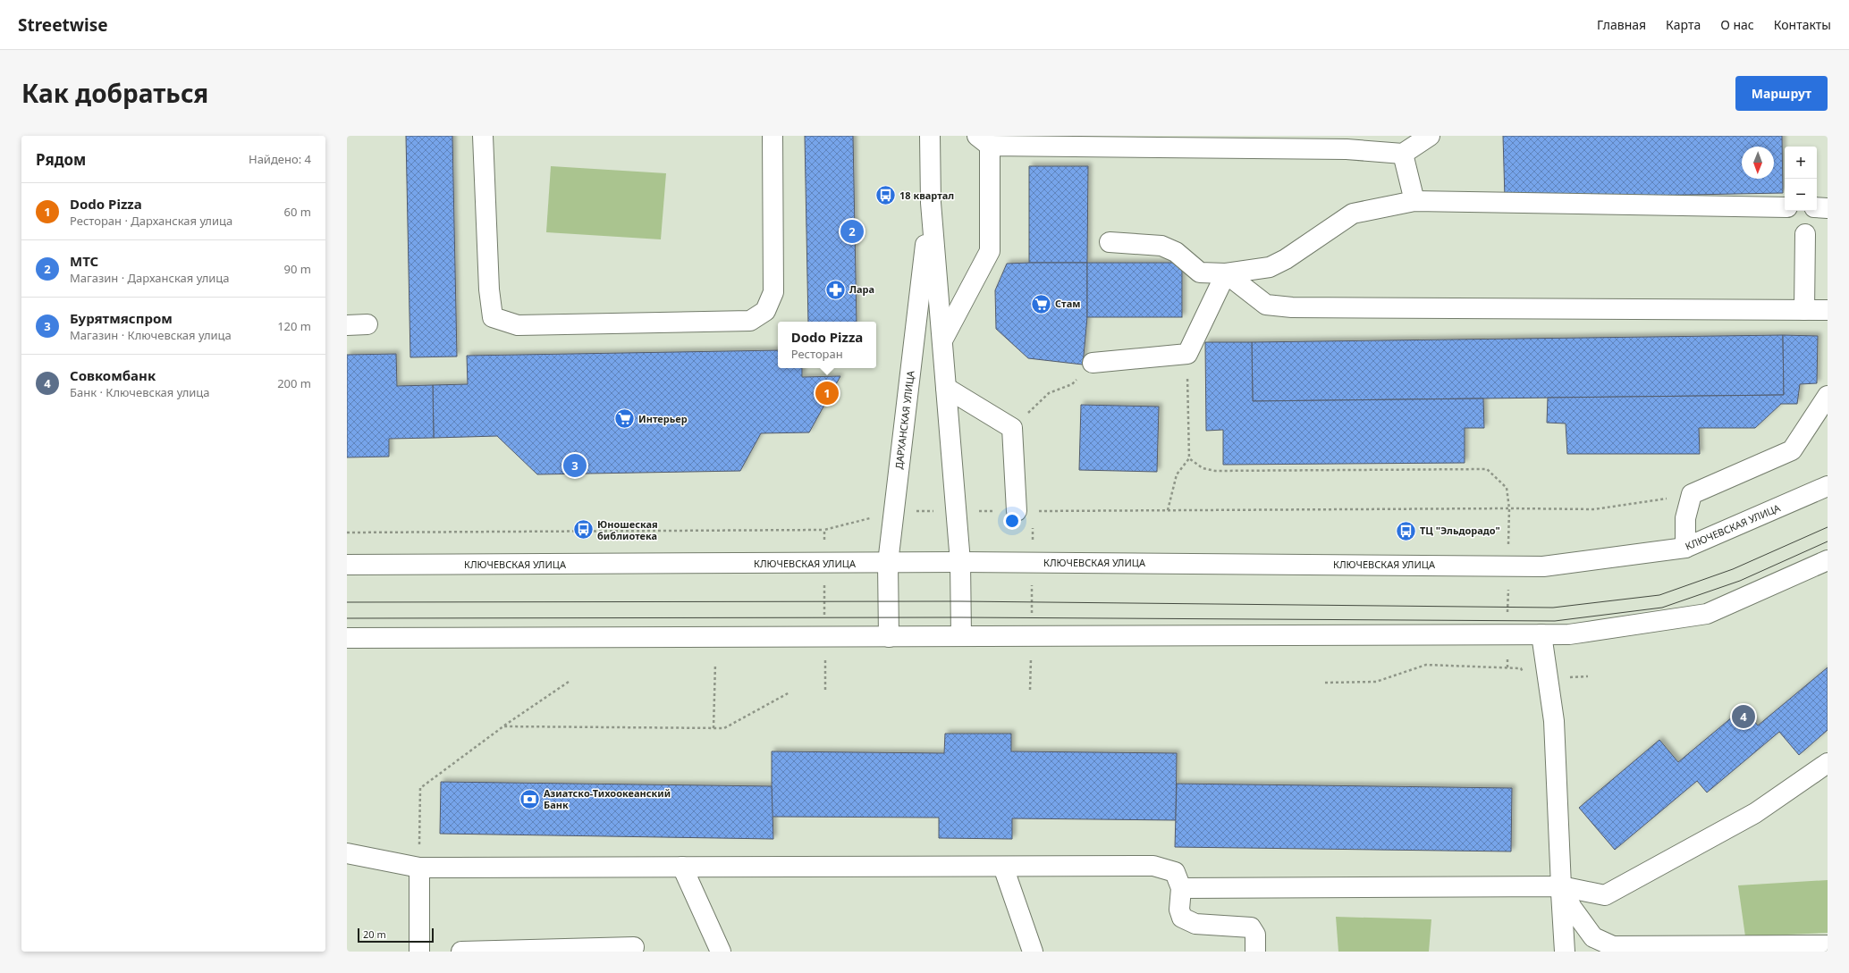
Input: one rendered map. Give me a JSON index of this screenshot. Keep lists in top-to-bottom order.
{
  "streets": {
    "main road": ["ДАРХАНСКАЯ УЛИЦА", "КЛЮЧЕВСКАЯ УЛИЦА"]
  },
  "crossings": [
    ["ДАРХАНСКАЯ УЛИЦА", "КЛЮЧЕВСКАЯ УЛИЦА"]
  ],
  "places": {
    "bus stop": ["18 квартал", "Юношеская библиотека", "ТЦ \"Эльдорадо\""],
    "pharmacy": ["Лара"],
    "supermarket": ["Стам", "Интерьер"],
    "bank": ["Азиатско-Тихоокеанский Банк"]
  },
  "scale_bar": "20 m",
  "north": "bottom",
  "page": {
    "header": "Streetwise",
    "nav": [
      "Главная",
      "Карта",
      "О нас",
      "Контакты"
    ],
    "title": "Как добраться",
    "buttons": "Маршрут",
    "heading": ["Рядом", "Найдено: 4"],
    "map_buttons": ["+", "−"],
    "list": [
      {
        "mark": "1",
        "name": "Dodo Pizza",
        "note": "Ресторан · Дарханская улица",
        "value": "60 m"
      },
      {
        "mark": "2",
        "name": "МТС",
        "note": "Магазин · Дарханская улица",
        "value": "90 m"
      },
      {
        "mark": "3",
        "name": "Бурятмяспром",
        "note": "Магазин · Ключевская улица",
        "value": "120 m"
      },
      {
        "mark": "4",
        "name": "Совкомбанк",
        "note": "Банк · Ключевская улица",
        "value": "200 m"
      }
    ],
    "pins": [
      "2",
      "1",
      "3",
      "4"
    ],
    "popup": ["Dodo Pizza", "Ресторан"],
    "scale": "20 m"
  }
}
